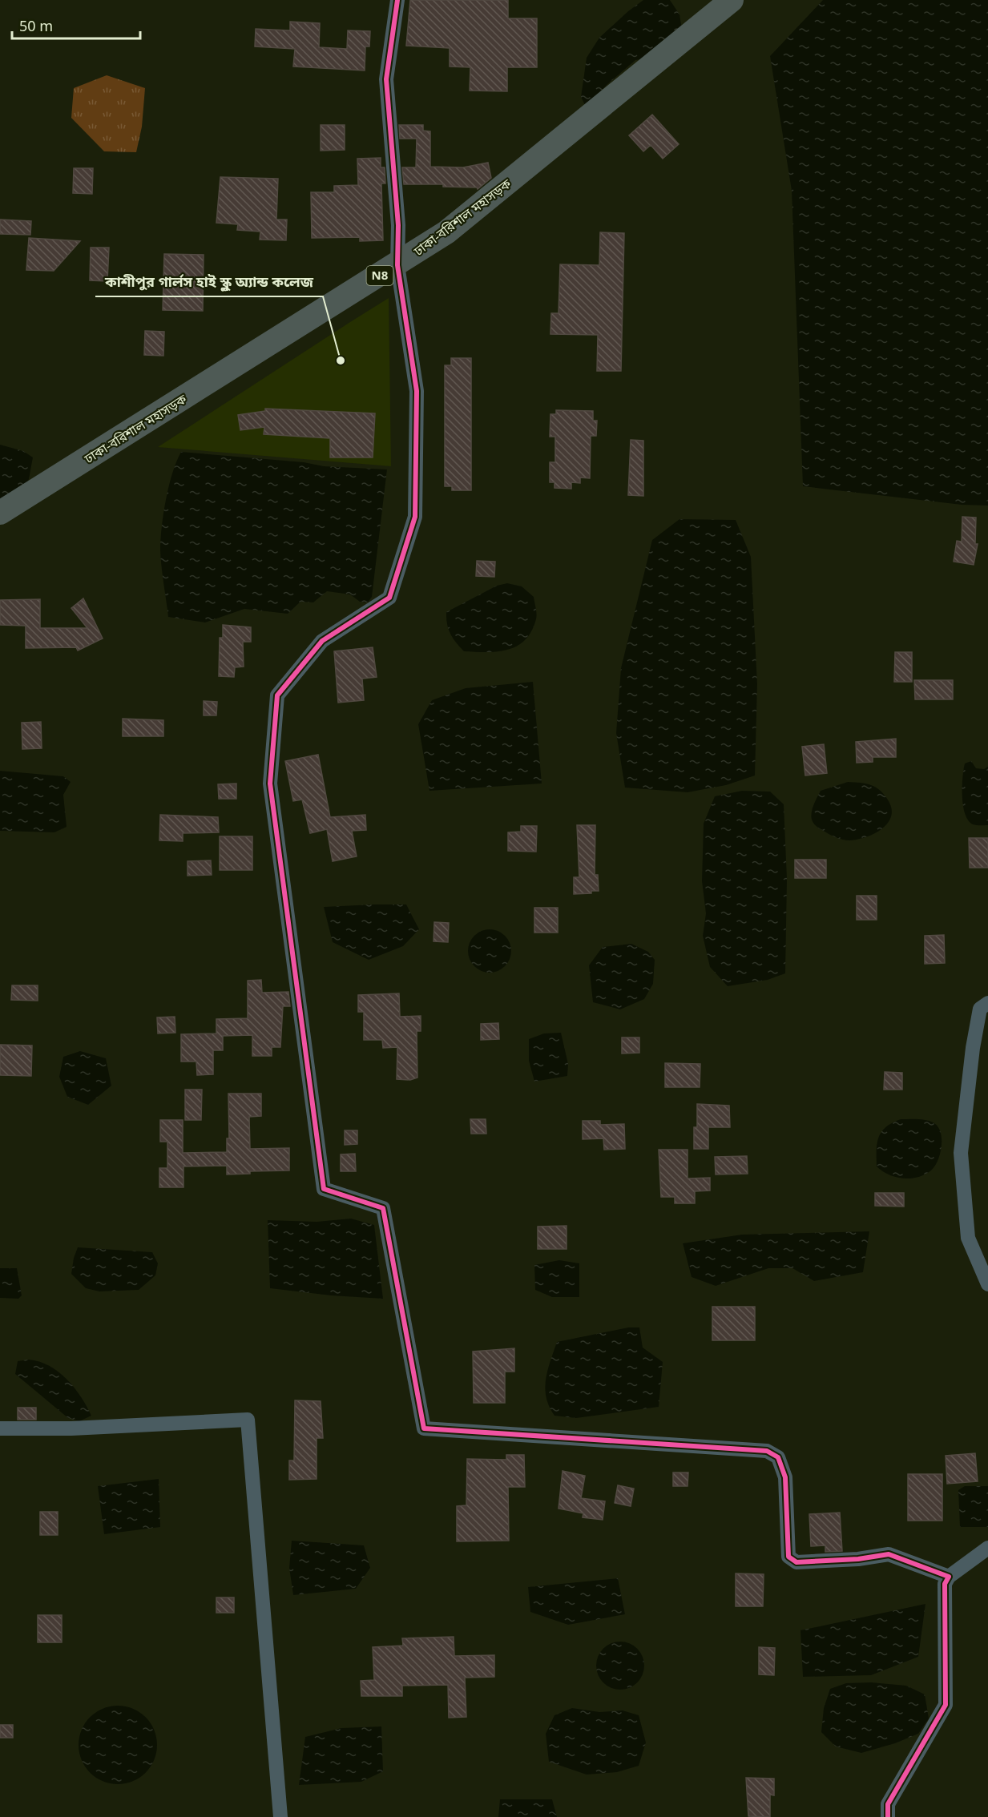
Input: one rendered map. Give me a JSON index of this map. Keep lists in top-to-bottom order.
{
  "streets": {
    "highway": ["ঢাকা-বরিশাল মহাসড়ক", "N8"]
  },
  "places": ["কাশীপুর গার্লস হাই স্কুল অ্যান্ড কলেজ"],
  "scale_bar": "50 m"
}
